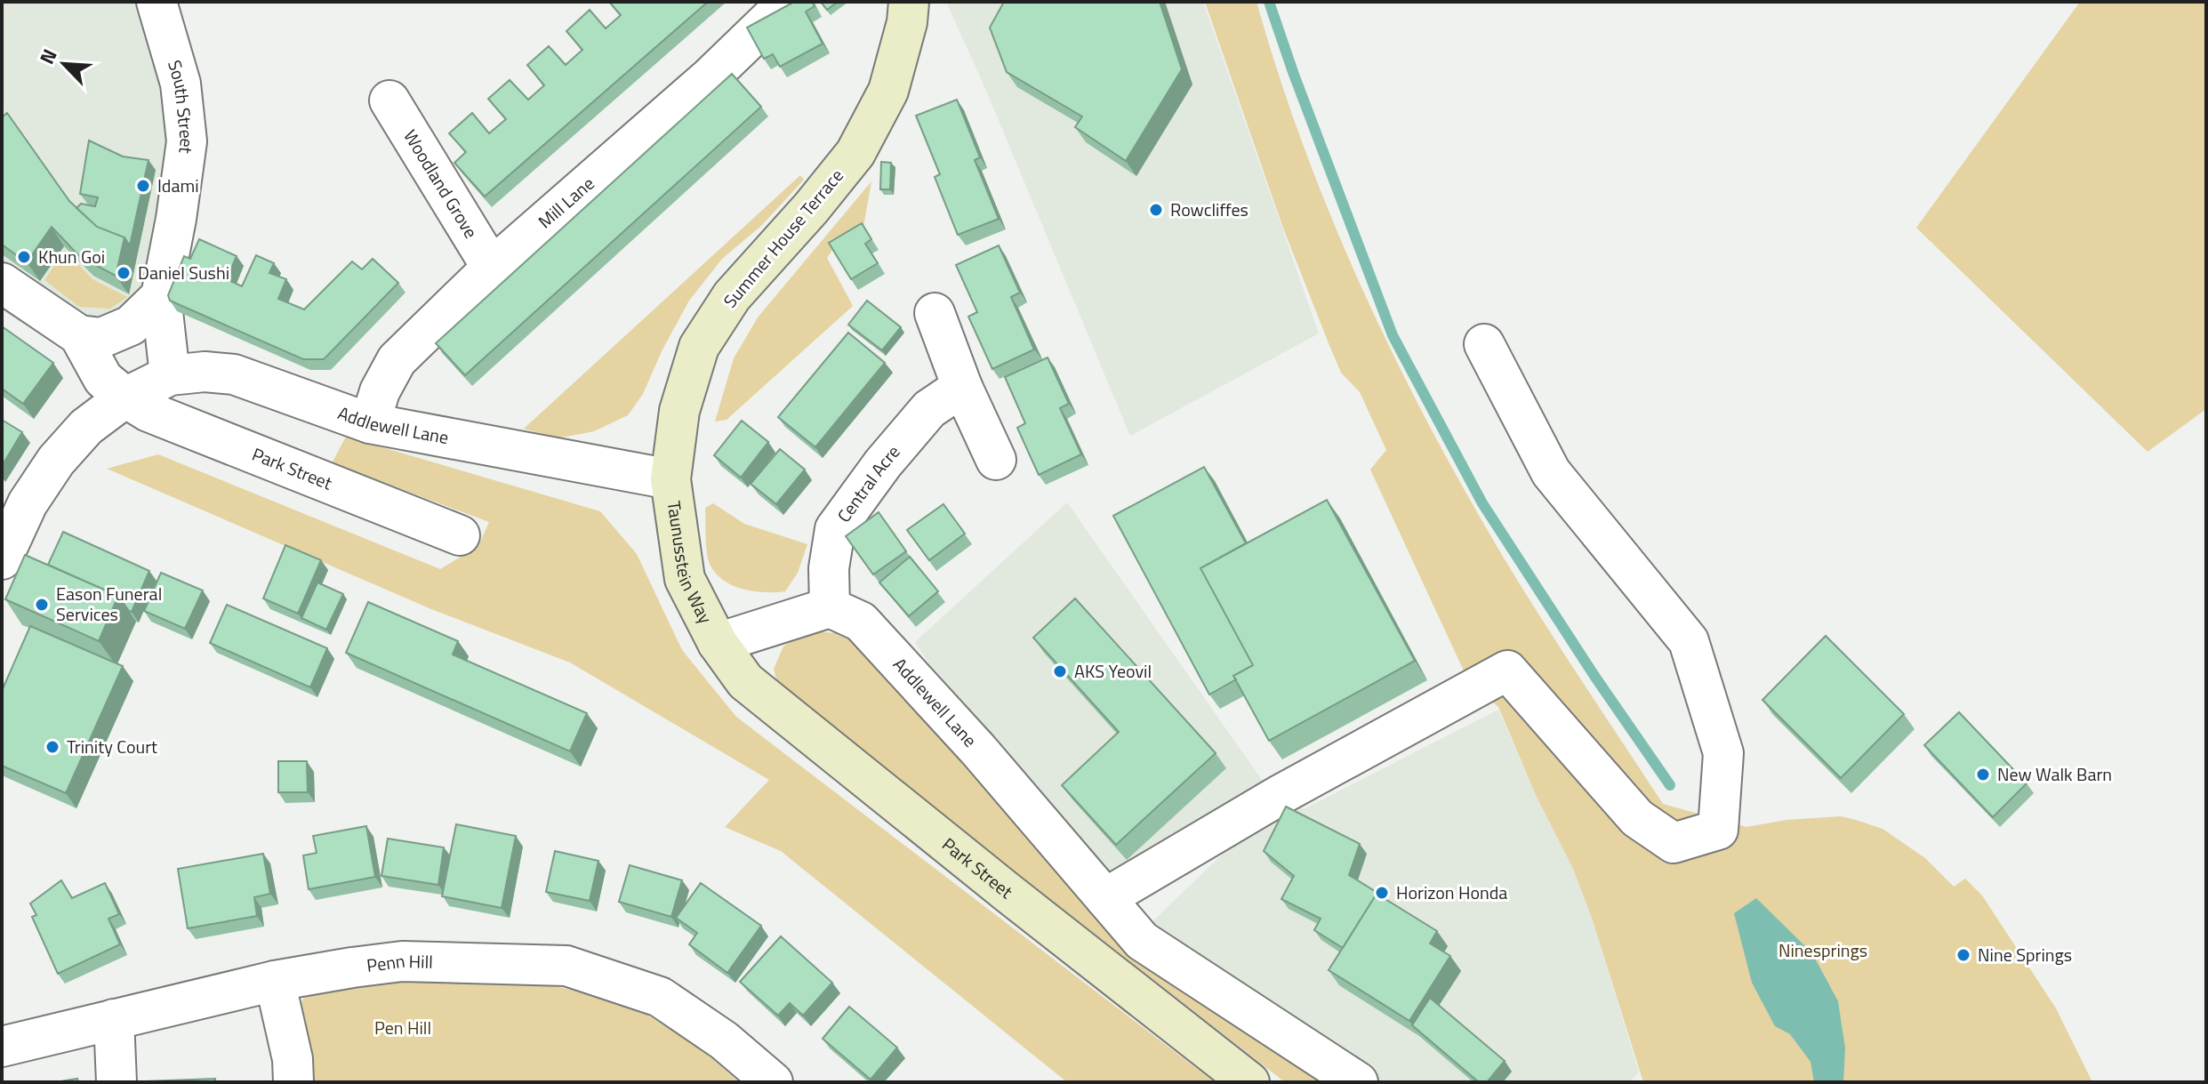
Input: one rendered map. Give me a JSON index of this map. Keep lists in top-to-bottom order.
{
  "streets": {
    "street": [
      "South Street",
      "Woodland Grove",
      "Mill Lane",
      "Summer House Terrace",
      "Addlewell Lane",
      "Park Street",
      "Central Acre",
      "Taunusstein Way",
      "Penn Hill"
    ]
  },
  "crossings": [
    ["South Street", "Addlewell Lane"],
    ["Woodland Grove", "Mill Lane"],
    ["Mill Lane", "Addlewell Lane"],
    ["Summer House Terrace", "Addlewell Lane"],
    ["Summer House Terrace", "Taunusstein Way"],
    ["Addlewell Lane", "Park Street"],
    ["Addlewell Lane", "Central Acre"],
    ["Addlewell Lane", "Taunusstein Way"],
    ["Park Street", "Taunusstein Way"]
  ],
  "parks": ["Ninesprings", "Pen Hill"],
  "places": [
    "Idami",
    "Rowcliffes",
    "Khun Goi",
    "Daniel Sushi",
    "Eason Funeral Services",
    "AKS Yeovil",
    "Trinity Court",
    "New Walk Barn",
    "Horizon Honda",
    "Nine Springs"
  ],
  "north": "top left"
}
